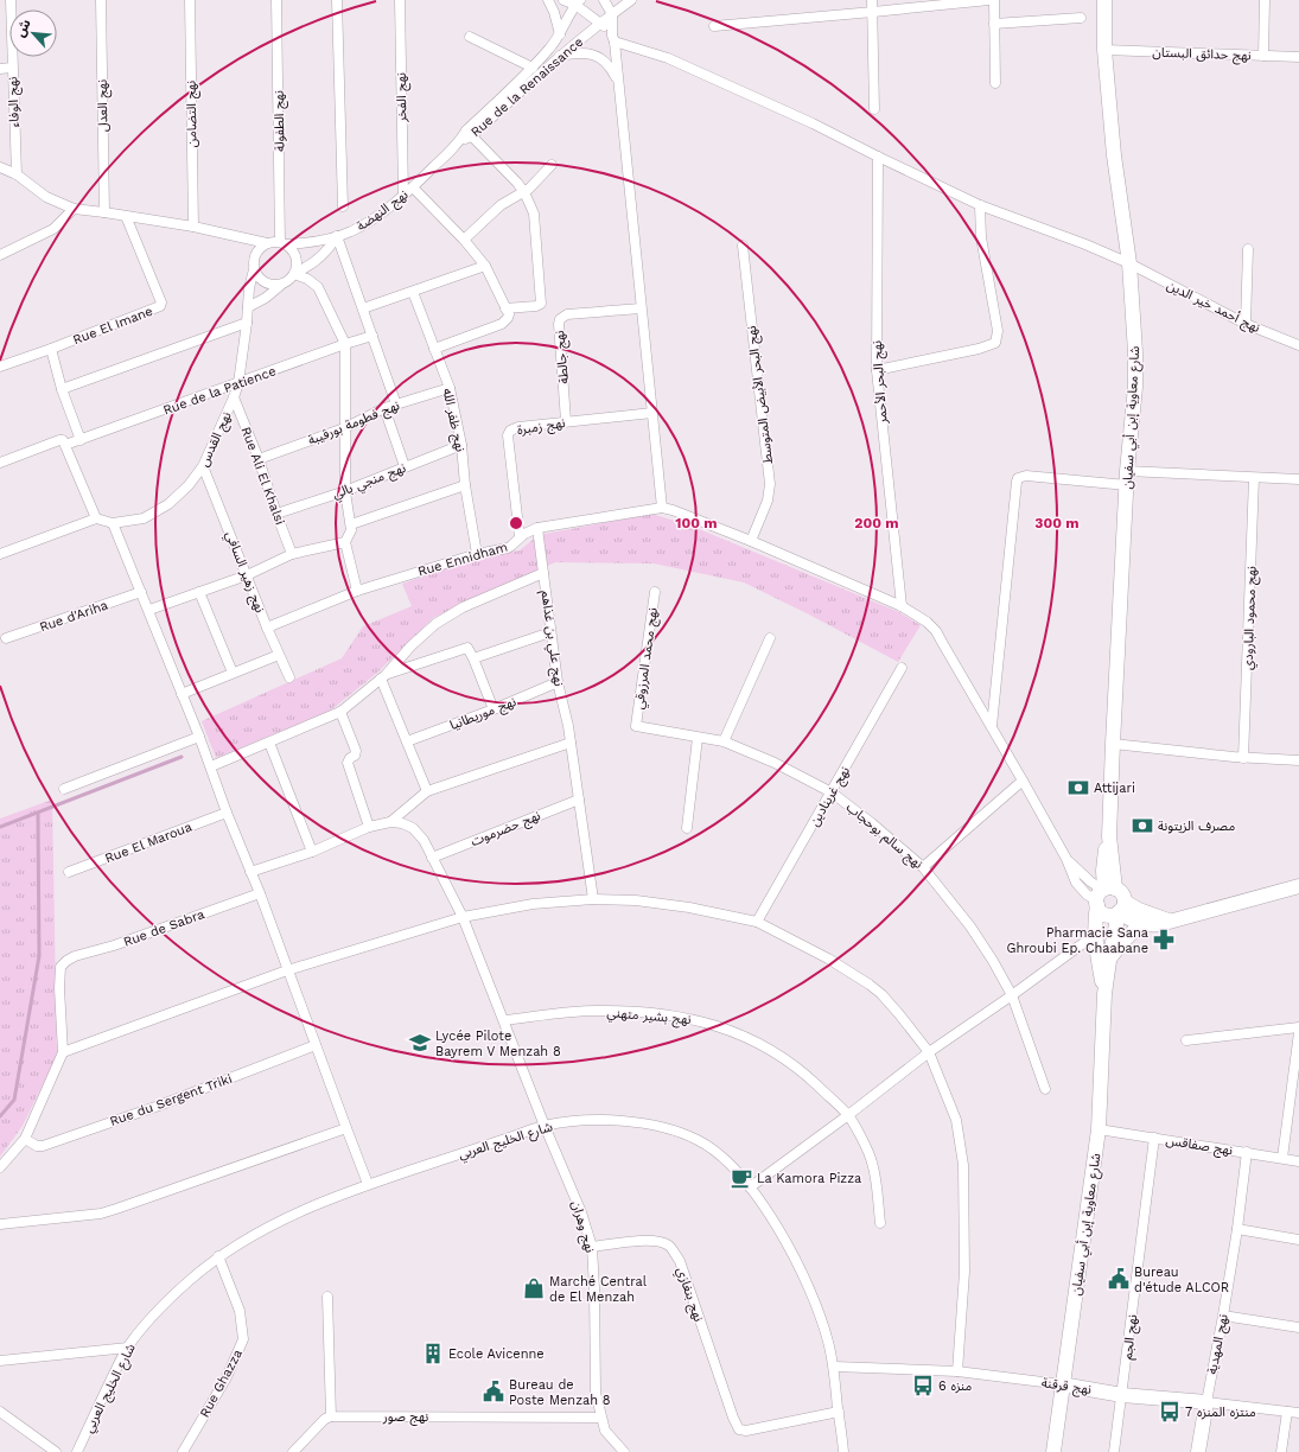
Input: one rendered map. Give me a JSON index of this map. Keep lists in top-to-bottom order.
{
  "streets": {
    "main road": ["شارع معاوية إبن أبي سفيان", "نهج المهدية", "نهج قرقنة"],
    "street": [
      "نهج حدائق البستان",
      "Rue de la Renaissance",
      "نهج الفخر",
      "نهج الوفاء",
      "نهج العدل",
      "نهج التضامن",
      "نهج الطفولة",
      "نهج النهضة",
      "نهج أحمد خير الدين",
      "Rue El Imane",
      "نهج جالطة",
      "نهج البحر الأحمر",
      "Rue de la Patience",
      "نهج البحر الأبيض المتوسط",
      "نهج ظفر الله",
      "نهج فطومة بورقيبة",
      "نهج زمبرة",
      "نهج القدس",
      "Rue Ali El Khalsi",
      "نهج منجي بالي",
      "Rue Ennidham",
      "نهج زهير السافي",
      "Rue d'Ariha",
      "نهج محمود البارودي",
      "نهج علي بن غذاهم",
      "نهج محمد المرزوقي",
      "نهج موريطانيا",
      "نهج غرينادين",
      "نهج حضرموت",
      "نهج سالم بوحجاب",
      "Rue El Maroua",
      "Rue de Sabra",
      "نهج بشير متهني",
      "Rue du Sergent Triki",
      "شارع الخليج العربي",
      "نهج صفاقس",
      "نهج وهران",
      "نهج بنغازي",
      "نهج الجم",
      "Rue Ghazza",
      "نهج صور"
    ]
  },
  "crossings": [
    ["نهج حدائق البستان", "شارع معاوية إبن أبي سفيان"],
    ["Rue de la Renaissance", "نهج النهضة"],
    ["نهج الفخر", "نهج النهضة"],
    ["نهج الطفولة", "نهج النهضة"],
    ["نهج الطفولة", "نهج القدس"],
    ["نهج النهضة", "نهج القدس"],
    ["نهج أحمد خير الدين", "نهج البحر الأحمر"],
    ["نهج أحمد خير الدين", "شارع معاوية إبن أبي سفيان"],
    ["نهج جالطة", "نهج زمبرة"],
    ["Rue de la Patience", "نهج القدس"],
    ["شارع معاوية إبن أبي سفيان", "نهج صفاقس"],
    ["شارع معاوية إبن أبي سفيان", "نهج قرقنة"],
    ["نهج ظفر الله", "نهج فطومة بورقيبة"],
    ["نهج ظفر الله", "نهج منجي بالي"],
    ["نهج ظفر الله", "Rue Ennidham"],
    ["نهج فطومة بورقيبة", "Rue Ali El Khalsi"],
    ["نهج زمبرة", "Rue Ennidham"],
    ["نهج القدس", "Rue Ali El Khalsi"],
    ["نهج القدس", "نهج زهير السافي"],
    ["Rue Ali El Khalsi", "نهج منجي بالي"],
    ["Rue Ennidham", "نهج زهير السافي"],
    ["نهج علي بن غذاهم", "نهج موريطانيا"],
    ["نهج علي بن غذاهم", "نهج حضرموت"],
    ["نهج محمد المرزوقي", "نهج سالم بوحجاب"],
    ["نهج غرينادين", "نهج سالم بوحجاب"],
    ["نهج حضرموت", "نهج وهران"],
    ["نهج بشير متهني", "نهج وهران"],
    ["شارع الخليج العربي", "نهج وهران"],
    ["شارع الخليج العربي", "نهج بنغازي"],
    ["شارع الخليج العربي", "Rue Ghazza"],
    ["شارع الخليج العربي", "نهج قرقنة"],
    ["نهج صفاقس", "نهج الجم"],
    ["نهج صفاقس", "نهج المهدية"],
    ["نهج وهران", "نهج بنغازي"],
    ["نهج وهران", "نهج صور"],
    ["نهج الجم", "نهج قرقنة"],
    ["نهج المهدية", "نهج قرقنة"]
  ],
  "places": {
    "bank": ["Attijari", "مصرف الزيتونة"],
    "pharmacy": ["Pharmacie Sana Ghroubi Ep. Chaabane"],
    "school or university": ["Lycée Pilote Bayrem V Menzah 8"],
    "cafe": ["La Kamora Pizza"],
    "public building": ["Bureau d'étude ALCOR", "Bureau de Poste Menzah 8"],
    "shop": ["Marché Central de El Menzah"],
    "building": ["Ecole Avicenne"],
    "bus stop": ["منزه 6", "منتزه المنزه 7"]
  },
  "north": "top left",
  "rings": ["100 m", "200 m", "300 m"]
}
